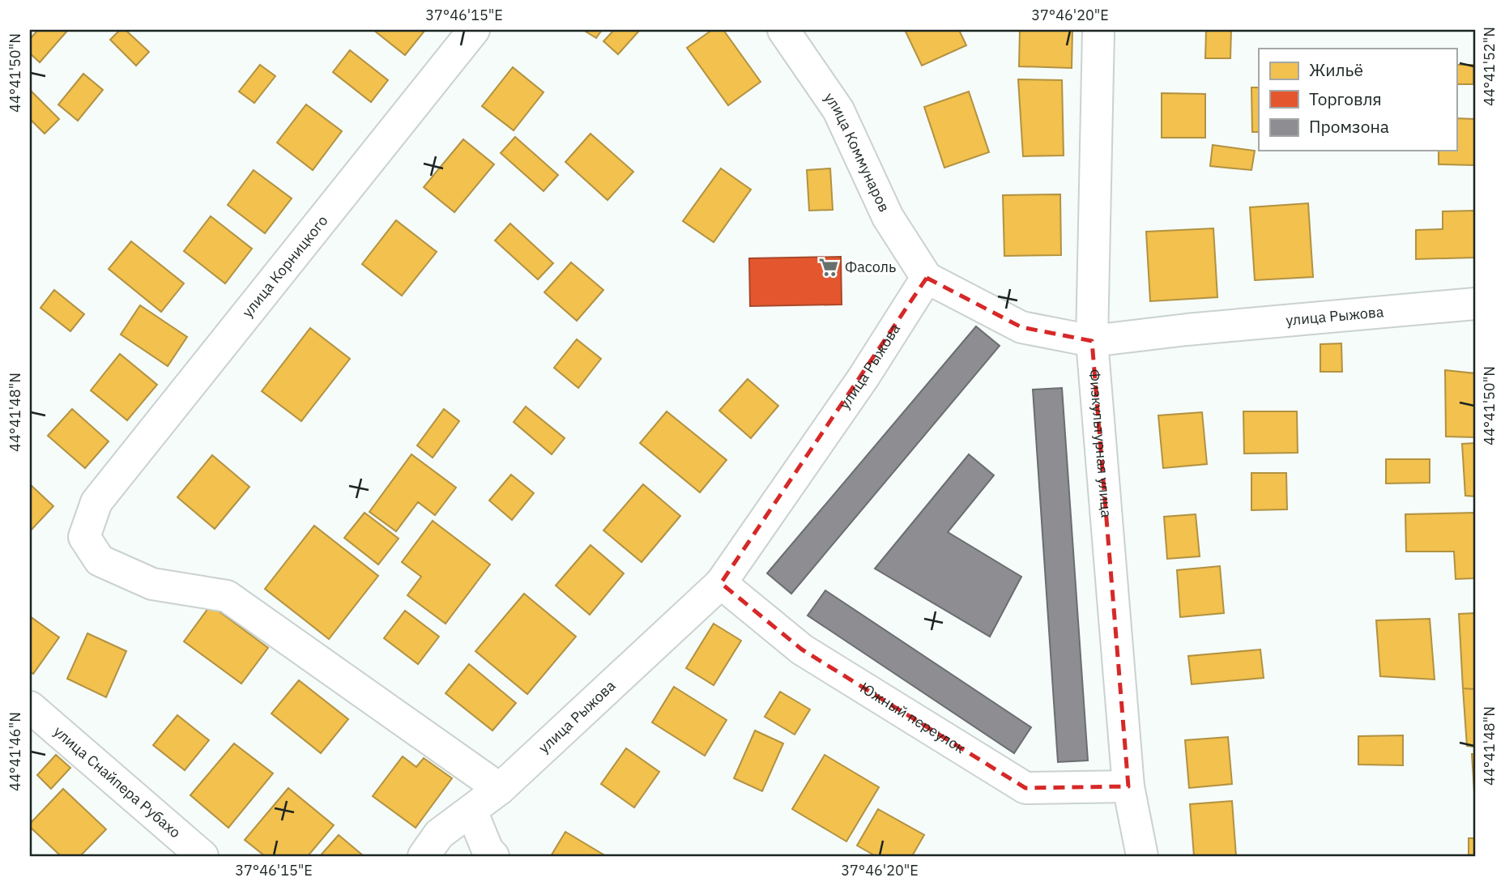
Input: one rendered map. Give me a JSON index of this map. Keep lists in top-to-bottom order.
{
  "streets": {
    "street": [
      "улица Коммунаров",
      "улица Корницкого",
      "улица Рыжова",
      "Физкультурная улица",
      "Южный переулок",
      "улица Снайпера Рубахо"
    ]
  },
  "crossings": [
    ["улица Коммунаров", "улица Рыжова"],
    ["улица Корницкого", "улица Рыжова"],
    ["улица Рыжова", "Физкультурная улица"],
    ["улица Рыжова", "Южный переулок"],
    ["Физкультурная улица", "Южный переулок"]
  ],
  "places": {
    "supermarket": ["Фасоль"]
  },
  "legend": ["Жильё", "Торговля", "Промзона"],
  "coordinates": [
    "37°46'15\"E",
    "37°46'20\"E",
    "44°41'52\"N",
    "44°41'50\"N",
    "44°41'48\"N",
    "44°41'46\"N"
  ]
}
